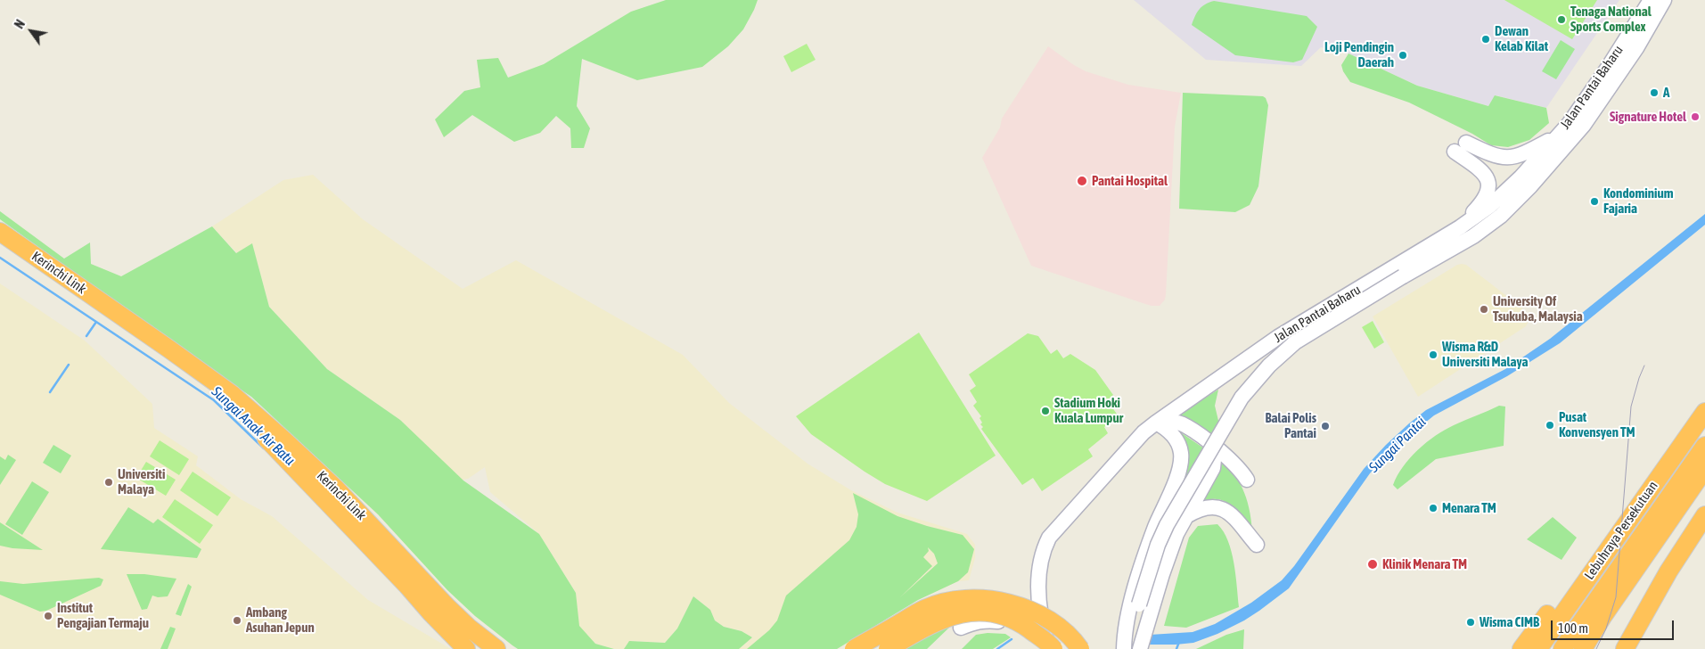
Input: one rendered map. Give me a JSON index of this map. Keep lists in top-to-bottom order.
{
  "streets": {
    "highway": ["Kerinchi Link", "Lebuhraya Persekutuan"],
    "main road": ["Jalan Pantai Baharu"]
  },
  "water": ["Sungai Anak Air Batu", "Sungai Pantai"],
  "places": [
    "Tenaga National Sports Complex",
    "Dewan Kelab Kilat",
    "Loji Pendingin Daerah",
    "A",
    "Signature Hotel",
    "Pantai Hospital",
    "Kondominium Fajaria",
    "University Of Tsukuba, Malaysia",
    "Wisma R&D Universiti Malaya",
    "Stadium Hoki Kuala Lumpur",
    "Pusat Konvensyen TM",
    "Balai Polis Pantai",
    "Universiti Malaya",
    "Menara TM",
    "Klinik Menara TM",
    "Institut Pengajian Termaju",
    "Ambang Asuhan Jepun",
    "Wisma CIMB"
  ],
  "scale_bar": "100 m",
  "north": "top left"
}
